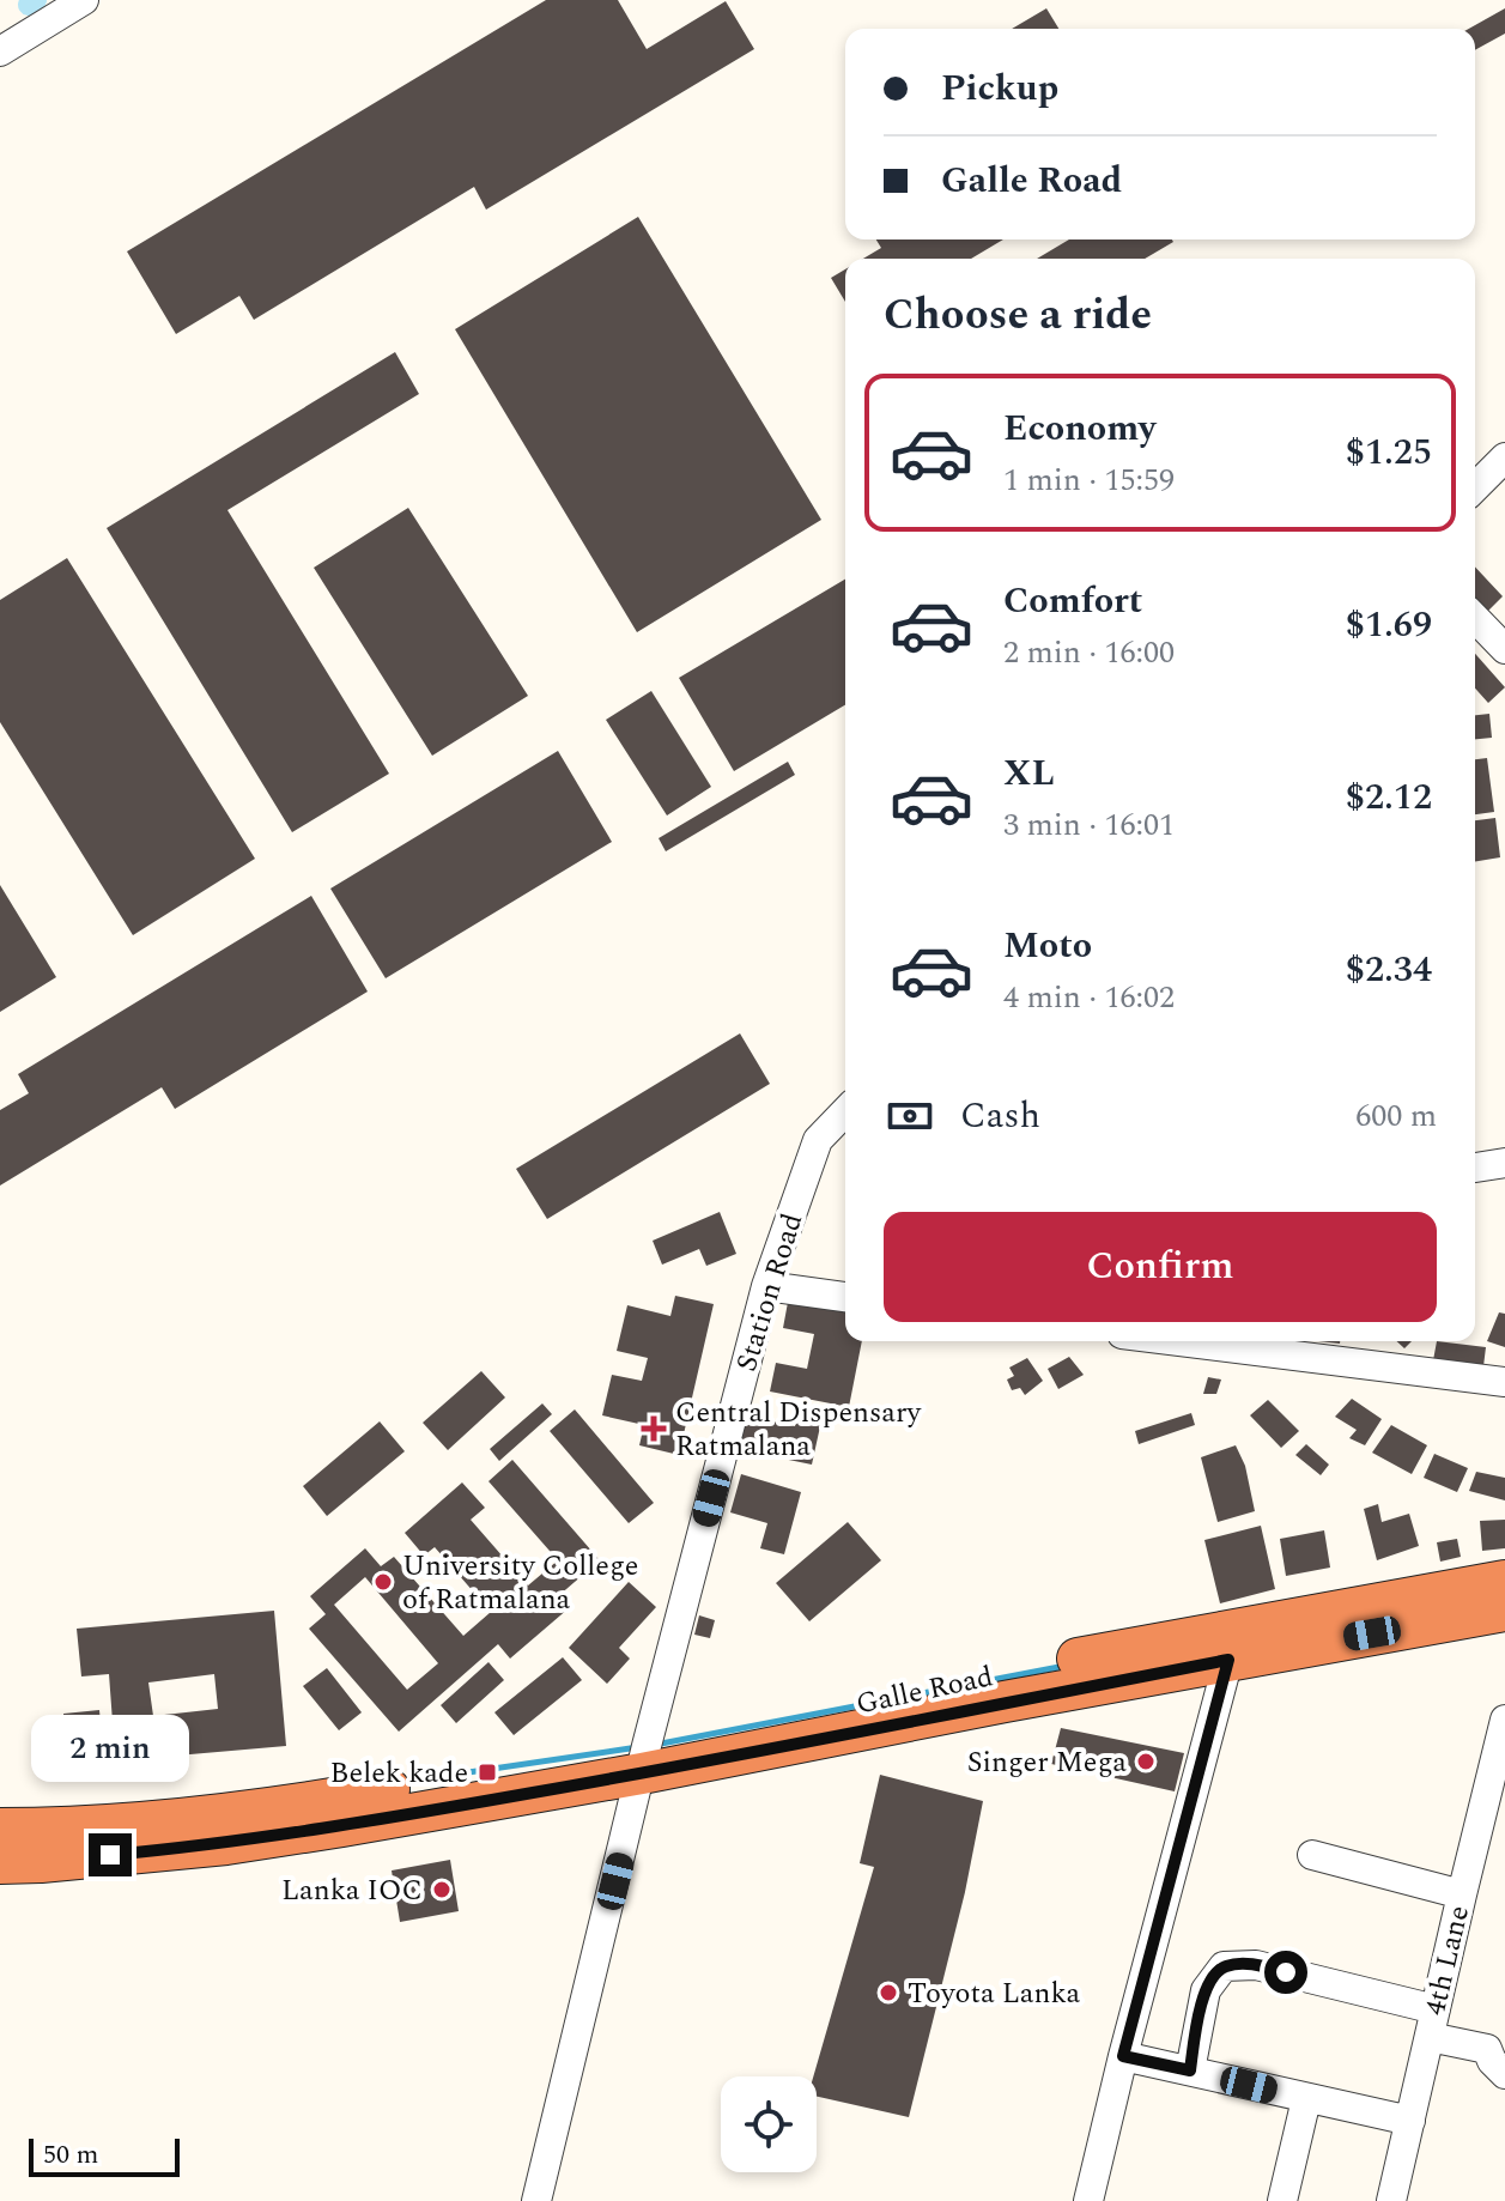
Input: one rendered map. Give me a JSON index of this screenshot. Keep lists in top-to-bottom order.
{
  "streets": {
    "highway": ["Galle Road"],
    "street": ["Station Road", "4th Lane"]
  },
  "crossings": [
    ["Station Road", "Galle Road"]
  ],
  "places": {
    "health": ["Central Dispensary Ratmalana"],
    "other": [
      "University College of Ratmalana",
      "Singer Mega",
      "Lanka IOC",
      "Toyota Lanka"
    ],
    "transit": ["Belek kade"]
  },
  "scale_bar": "50 m",
  "page": {
    "banner": ["Pickup", "Galle Road"],
    "heading": "Choose a ride",
    "list": [
      {
        "name": "Economy",
        "note": "1 min · 15:59",
        "value": "$1.25"
      },
      {
        "name": "Comfort",
        "note": "2 min · 16:00",
        "value": "$1.69"
      },
      {
        "name": "XL",
        "note": "3 min · 16:01",
        "value": "$2.12"
      },
      {
        "name": "Moto",
        "note": "4 min · 16:02",
        "value": "$2.34"
      }
    ],
    "pay": ["Cash", "600 m"],
    "buttons": "Confirm",
    "bubble": "2 min",
    "scale": "50 m"
  }
}
